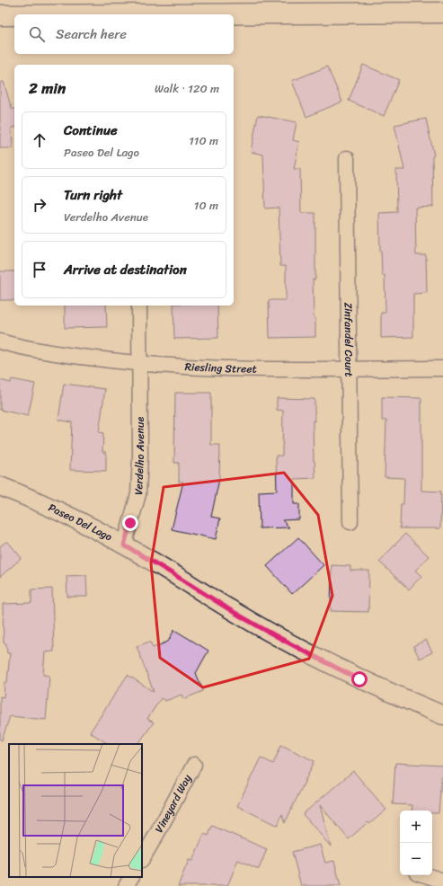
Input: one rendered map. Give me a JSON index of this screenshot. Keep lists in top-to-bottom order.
{
  "streets": {
    "street": [
      "Zinfandel Court",
      "Riesling Street",
      "Verdelho Avenue",
      "Paseo Del Lago",
      "Vineyard Way"
    ]
  },
  "crossings": [
    ["Zinfandel Court", "Riesling Street"],
    ["Riesling Street", "Verdelho Avenue"],
    ["Verdelho Avenue", "Paseo Del Lago"]
  ],
  "page": {
    "search": "Search here",
    "heading": ["2 min", "Walk · 120 m"],
    "list": [
      ["Continue", "Paseo Del Lago", "110 m"],
      ["Turn right", "Verdelho Avenue", "10 m"],
      "Arrive at destination"
    ],
    "map_buttons": ["+", "−"]
  }
}
